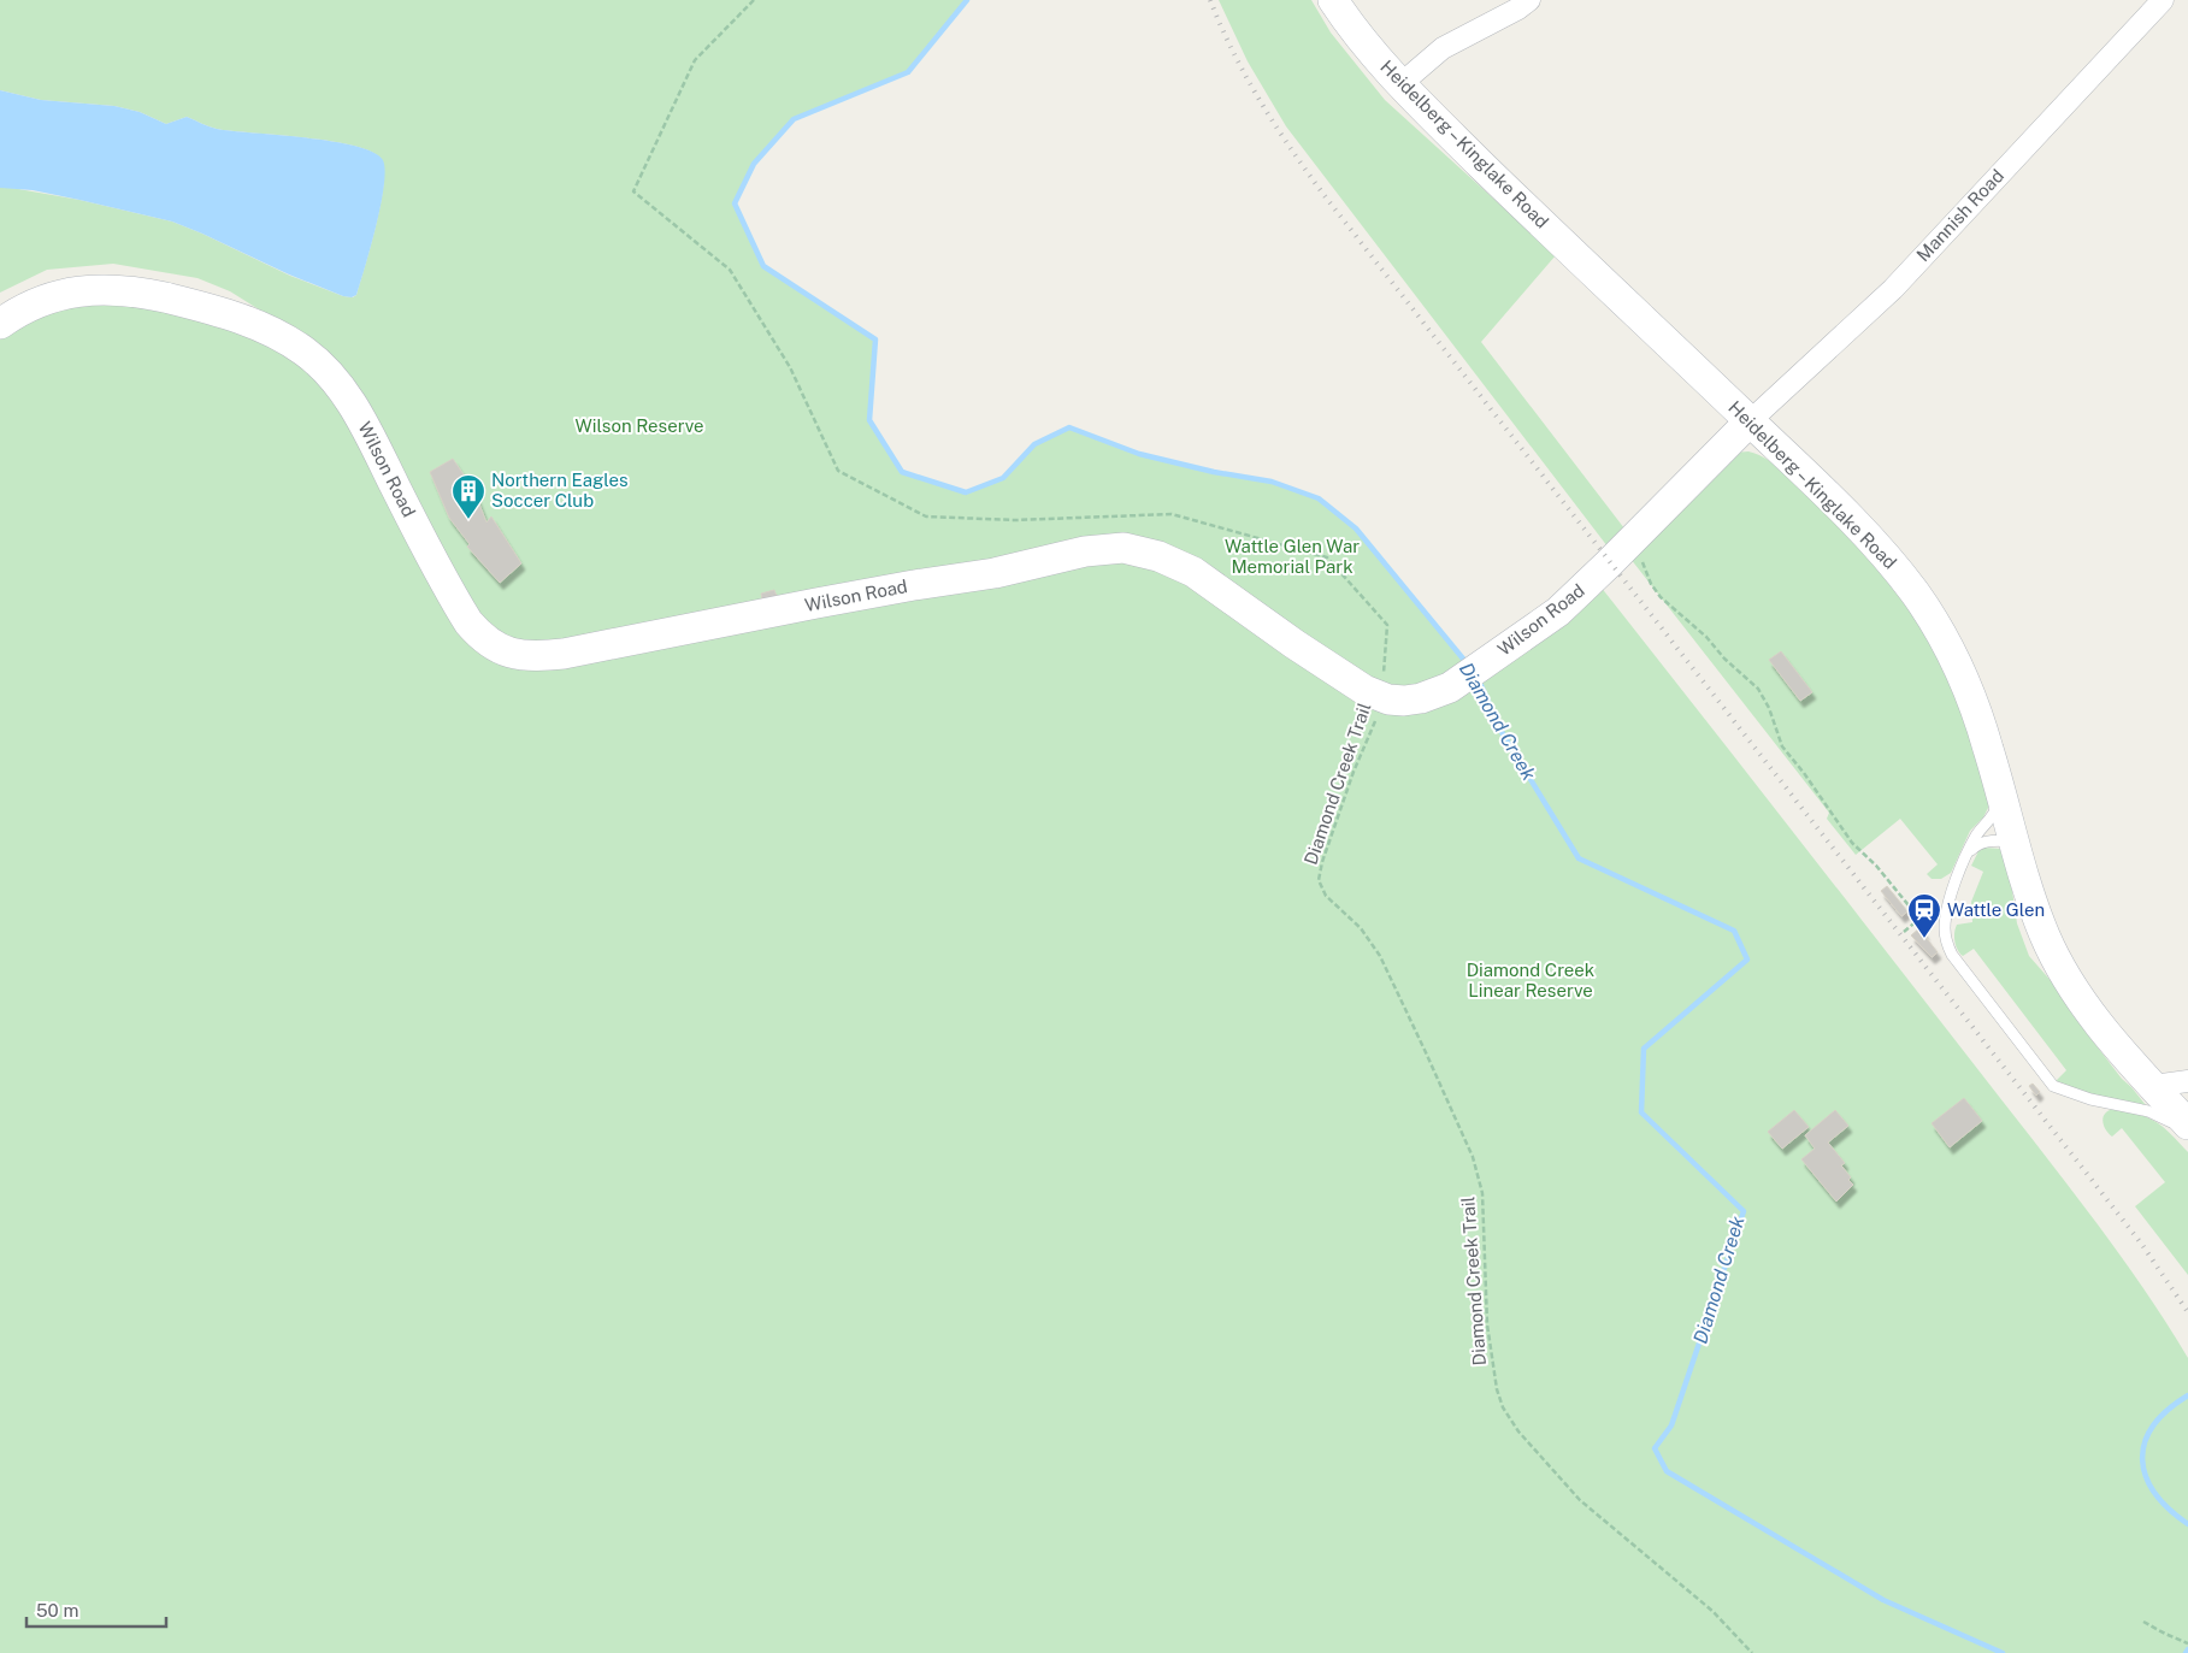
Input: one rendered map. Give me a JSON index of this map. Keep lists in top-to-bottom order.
{
  "streets": {
    "street": ["Heidelberg – Kinglake Road", "Mannish Road", "Wilson Road"],
    "path": ["Diamond Creek Trail"]
  },
  "crossings": [
    ["Heidelberg – Kinglake Road", "Mannish Road"],
    ["Heidelberg – Kinglake Road", "Wilson Road"],
    ["Mannish Road", "Wilson Road"],
    ["Wilson Road", "Diamond Creek Trail"]
  ],
  "water": ["Diamond Creek"],
  "parks": ["Wilson Reserve", "Wattle Glen War Memorial Park", "Diamond Creek Linear Reserve"],
  "places": {
    "building": ["Northern Eagles Soccer Club"],
    "station": ["Wattle Glen"]
  },
  "scale_bar": "50 m"
}
